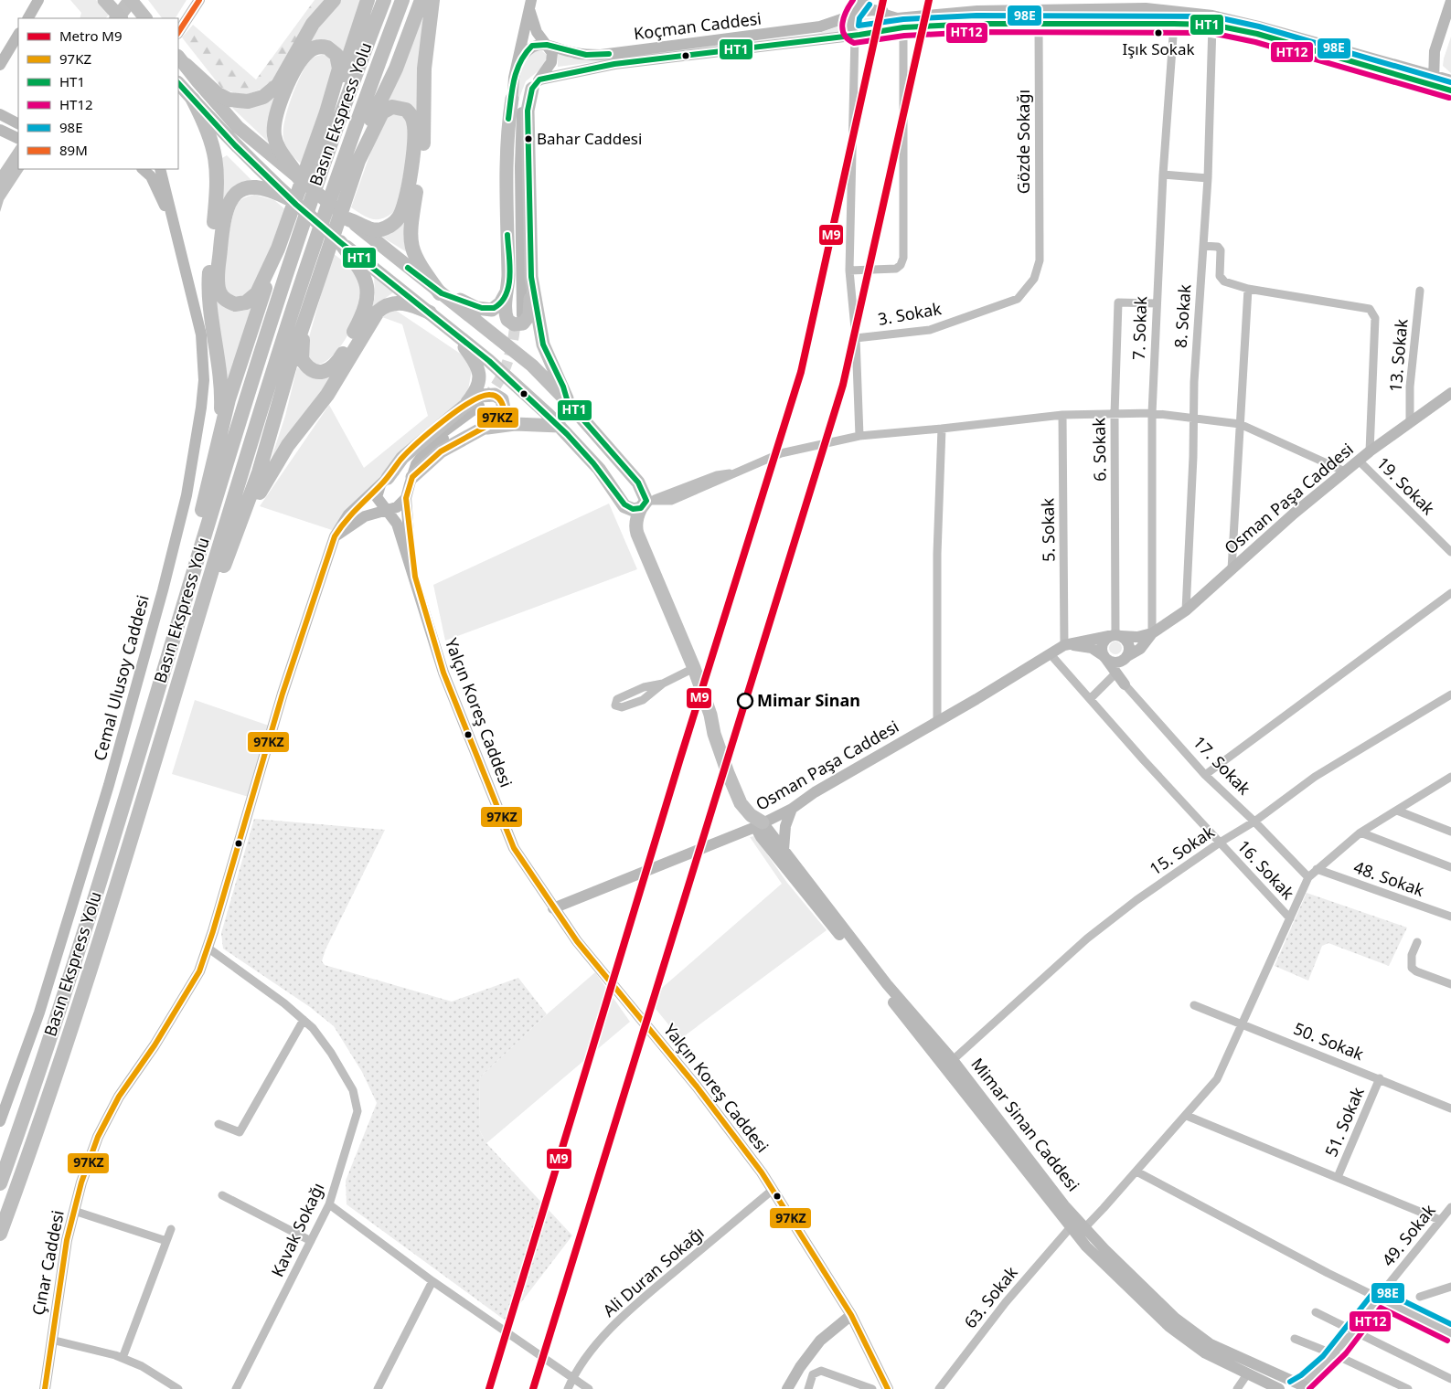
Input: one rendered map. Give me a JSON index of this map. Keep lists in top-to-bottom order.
{
  "streets": {
    "highway": ["Basın Ekspress Yolu"],
    "main road": [
      "Koçman Caddesi",
      "Osman Paşa Caddesi",
      "Cemal Ulusoy Caddesi",
      "Yalçın Koreş Caddesi",
      "17. Sokak",
      "Mimar Sinan Caddesi",
      "Çınar Caddesi"
    ],
    "street": [
      "Gözde Sokağı",
      "3. Sokak",
      "8. Sokak",
      "7. Sokak",
      "13. Sokak",
      "6. Sokak",
      "19. Sokak",
      "5. Sokak",
      "15. Sokak",
      "16. Sokak",
      "48. Sokak",
      "50. Sokak",
      "51. Sokak",
      "Kavak Sokağı",
      "49. Sokak",
      "Ali Duran Sokağı",
      "63. Sokak"
    ]
  },
  "crossings": [
    ["Gözde Sokağı", "3. Sokak"],
    ["8. Sokak", "Osman Paşa Caddesi"],
    ["7. Sokak", "6. Sokak"],
    ["7. Sokak", "Osman Paşa Caddesi"],
    ["13. Sokak", "Osman Paşa Caddesi"],
    ["6. Sokak", "Osman Paşa Caddesi"],
    ["6. Sokak", "17. Sokak"],
    ["19. Sokak", "Osman Paşa Caddesi"],
    ["Osman Paşa Caddesi", "5. Sokak"],
    ["Osman Paşa Caddesi", "Yalçın Koreş Caddesi"],
    ["Osman Paşa Caddesi", "17. Sokak"],
    ["Osman Paşa Caddesi", "16. Sokak"],
    ["Osman Paşa Caddesi", "Mimar Sinan Caddesi"],
    ["Yalçın Koreş Caddesi", "Çınar Caddesi"],
    ["Yalçın Koreş Caddesi", "Ali Duran Sokağı"],
    ["17. Sokak", "15. Sokak"],
    ["15. Sokak", "16. Sokak"],
    ["15. Sokak", "Mimar Sinan Caddesi"],
    ["50. Sokak", "51. Sokak"],
    ["Mimar Sinan Caddesi", "49. Sokak"],
    ["Mimar Sinan Caddesi", "63. Sokak"],
    ["Kavak Sokağı", "Çınar Caddesi"]
  ],
  "places": ["Işık Sokak", "Bahar Caddesi", "Mimar Sinan"],
  "lines": [
    "metro line M9",
    "transit line HT12",
    "transit line 89M",
    "transit line 98E",
    "transit line HT1",
    "transit line 97KZ"
  ],
  "legend": [
    "Metro M9",
    "97KZ",
    "HT1",
    "HT12",
    "98E",
    "89M"
  ]
}
